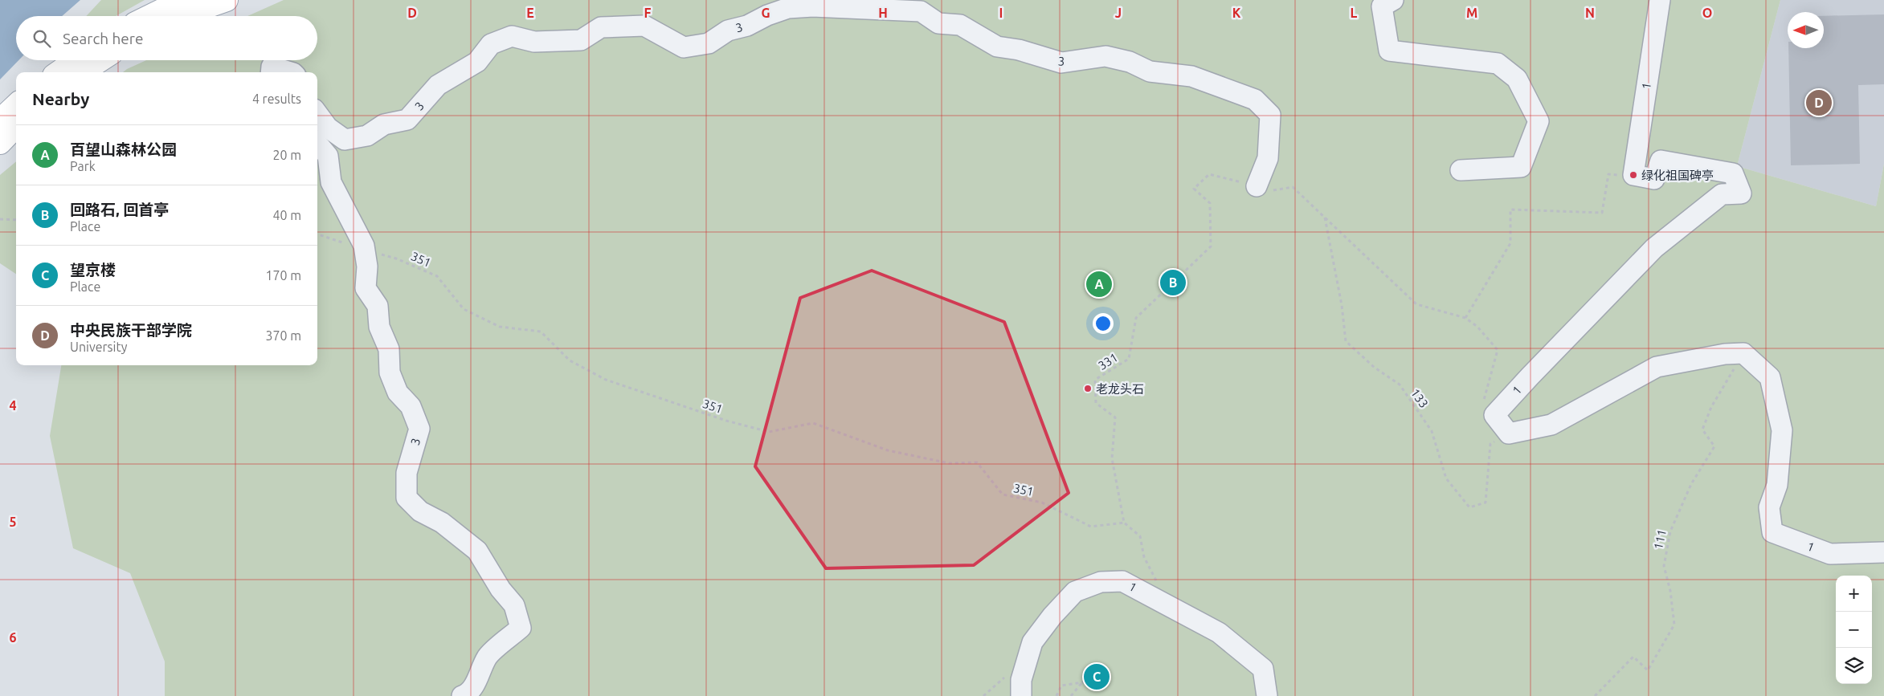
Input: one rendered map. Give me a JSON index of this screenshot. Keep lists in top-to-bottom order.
{
  "streets": {
    "lane": ["3", "1"],
    "path": [
      "351",
      "331",
      "133",
      "111"
    ]
  },
  "crossings": [
    ["3", "351"],
    ["3", "331"],
    ["1", "111"],
    ["351", "331"]
  ],
  "places": ["绿化祖国碑亭", "老龙头石"],
  "north": "left",
  "page": {
    "search": "Search here",
    "heading": ["Nearby", "4 results"],
    "pins": [
      "D",
      "B",
      "A",
      "C"
    ],
    "list": [
      {
        "mark": "A",
        "name": "百望山森林公园",
        "note": "Park",
        "value": "20 m"
      },
      {
        "mark": "B",
        "name": "回路石, 回首亭",
        "note": "Place",
        "value": "40 m"
      },
      {
        "mark": "C",
        "name": "望京楼",
        "note": "Place",
        "value": "170 m"
      },
      {
        "mark": "D",
        "name": "中央民族干部学院",
        "note": "University",
        "value": "370 m"
      }
    ],
    "map_buttons": ["+", "−"]
  },
  "grid": {
    "columns": [
      "D",
      "E",
      "F",
      "G",
      "H",
      "I",
      "J",
      "K",
      "L",
      "M",
      "N",
      "O"
    ],
    "rows": ["4", "5", "6"]
  }
}
